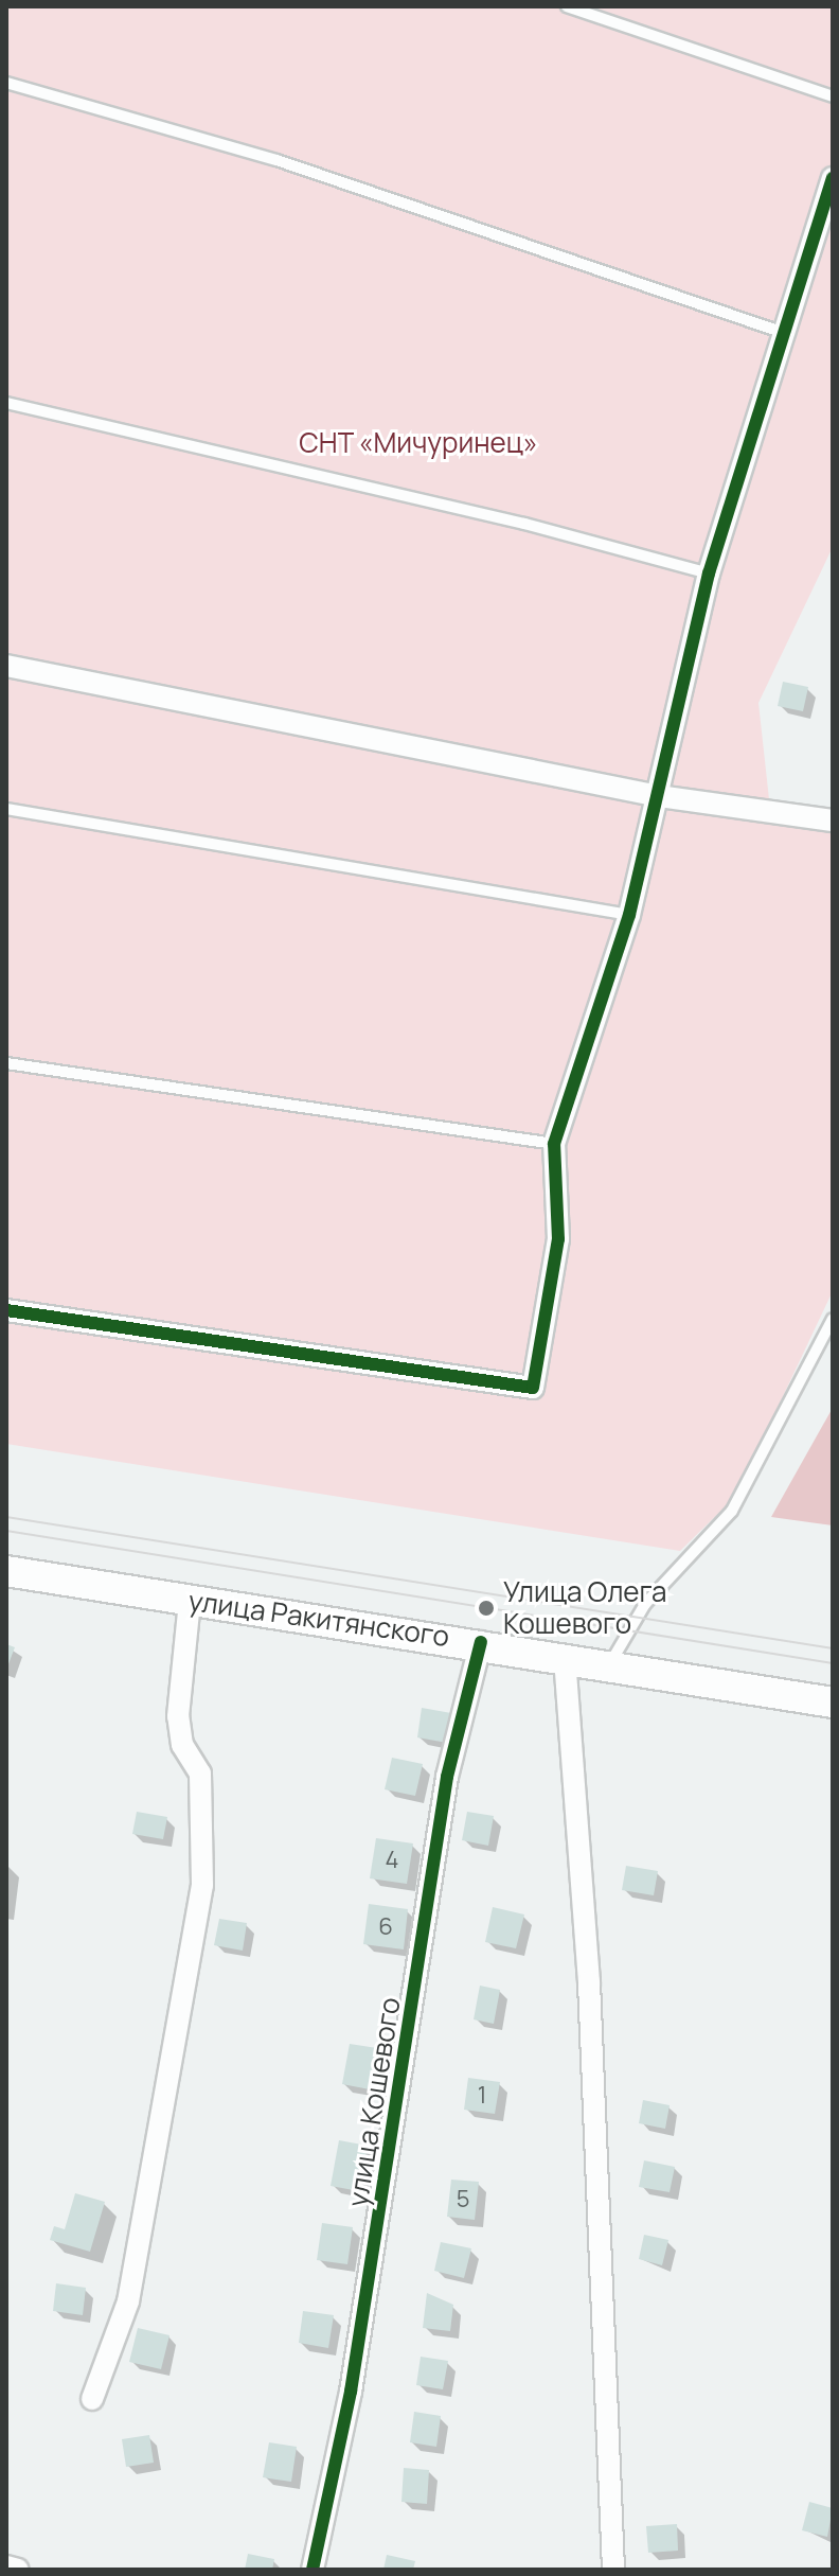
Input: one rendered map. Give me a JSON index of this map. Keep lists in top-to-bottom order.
{
  "streets": {
    "main road": ["улица Ракитянского"],
    "street": ["улица Кошевого"]
  },
  "crossings": [
    ["улица Ракитянского", "улица Кошевого"]
  ],
  "parks": ["СНТ «Мичуринец»"],
  "places": ["Улица Олега Кошевого"],
  "house_numbers": [
    "4",
    "6",
    "1",
    "5"
  ]
}
